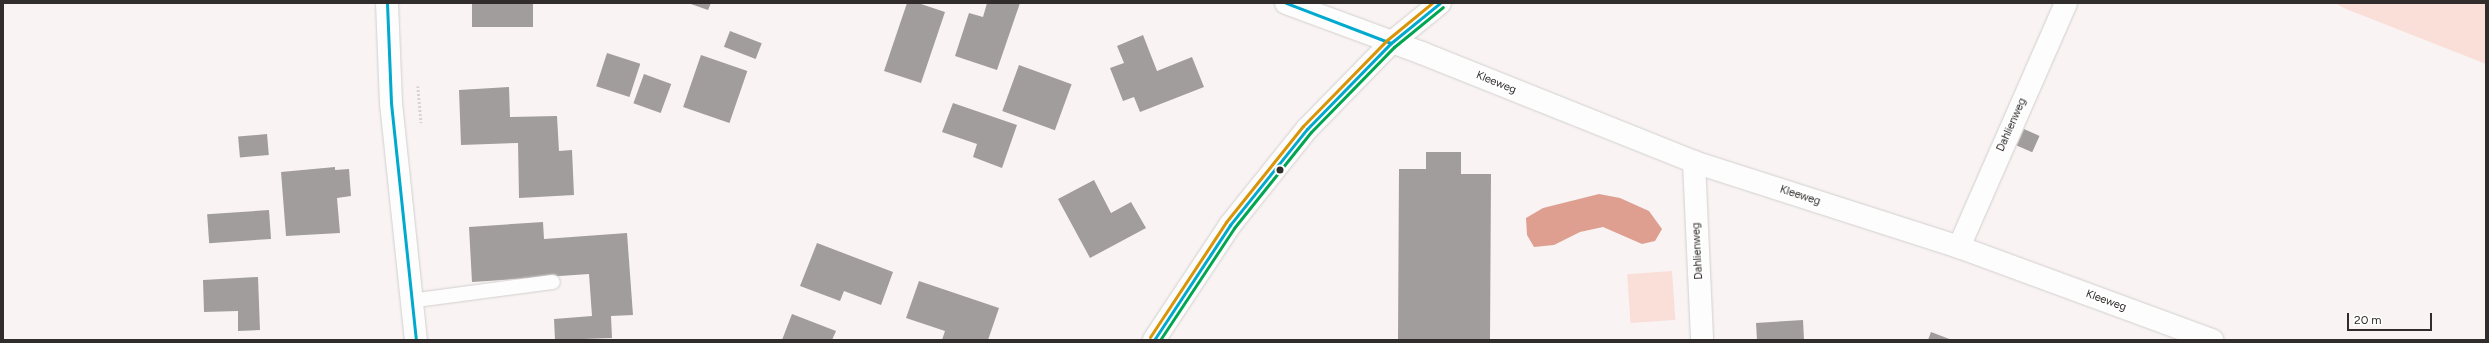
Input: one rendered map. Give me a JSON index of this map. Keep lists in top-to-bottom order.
{
  "streets": {
    "street": ["Kleeweg", "Dahlienweg"]
  },
  "crossings": [
    ["Kleeweg", "Dahlienweg"]
  ],
  "scale_bar": "20 m"
}
